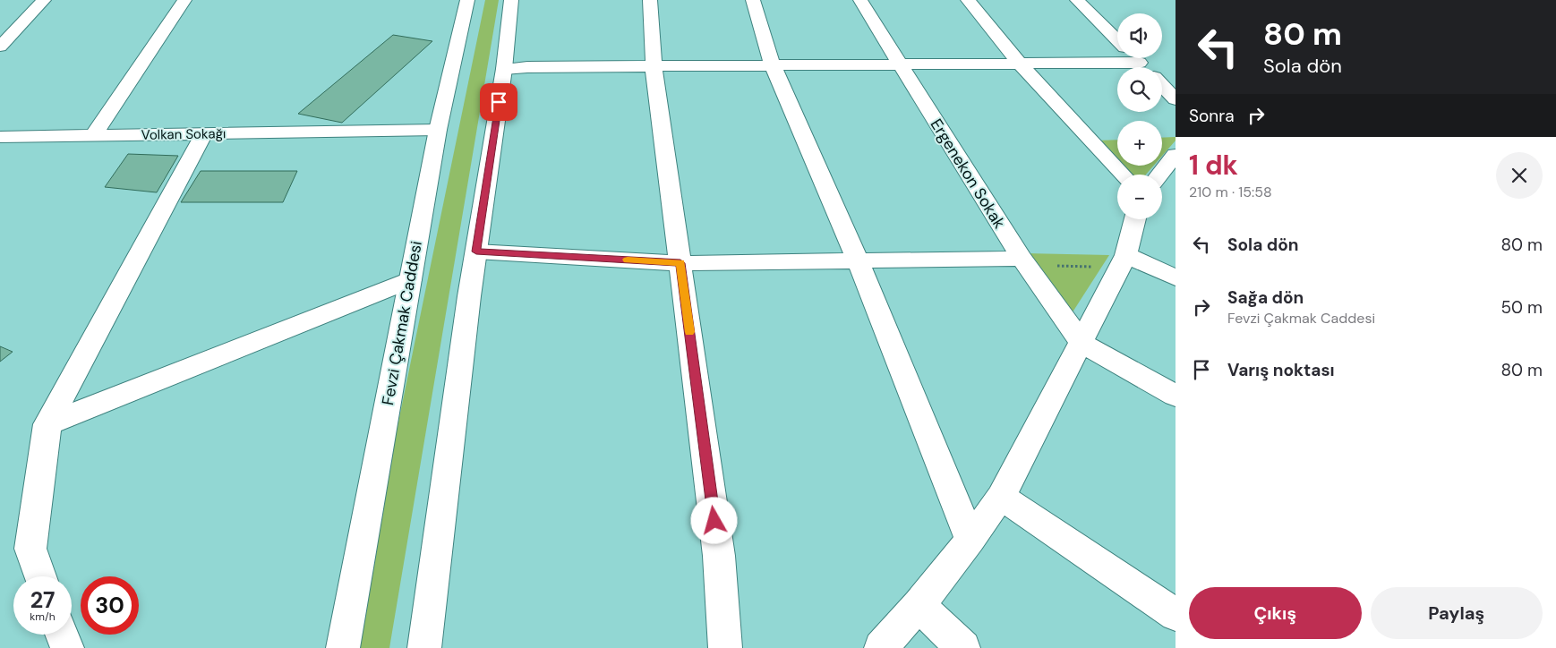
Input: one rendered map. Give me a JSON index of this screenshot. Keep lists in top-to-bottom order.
{
  "streets": {
    "street": ["Volkan Sokağı", "Ergenekon Sokak", "Fevzi Çakmak Caddesi"]
  },
  "crossings": [
    ["Volkan Sokağı", "Fevzi Çakmak Caddesi"]
  ],
  "page": {
    "turn": ["80 m", "Sola dön"],
    "map_buttons": ["+", "−"],
    "then": "Sonra",
    "heading": ["1 dk", "210 m · 15:58"],
    "list": [
      {
        "name": "Sola dön",
        "value": "80 m"
      },
      {
        "name": "Sağa dön",
        "note": "Fevzi Çakmak Caddesi",
        "value": "50 m"
      },
      {
        "name": "Varış noktası",
        "value": "80 m"
      }
    ],
    "speed": "27 km/h",
    "limit": "30",
    "buttons": ["Çıkış", "Paylaş"]
  }
}
